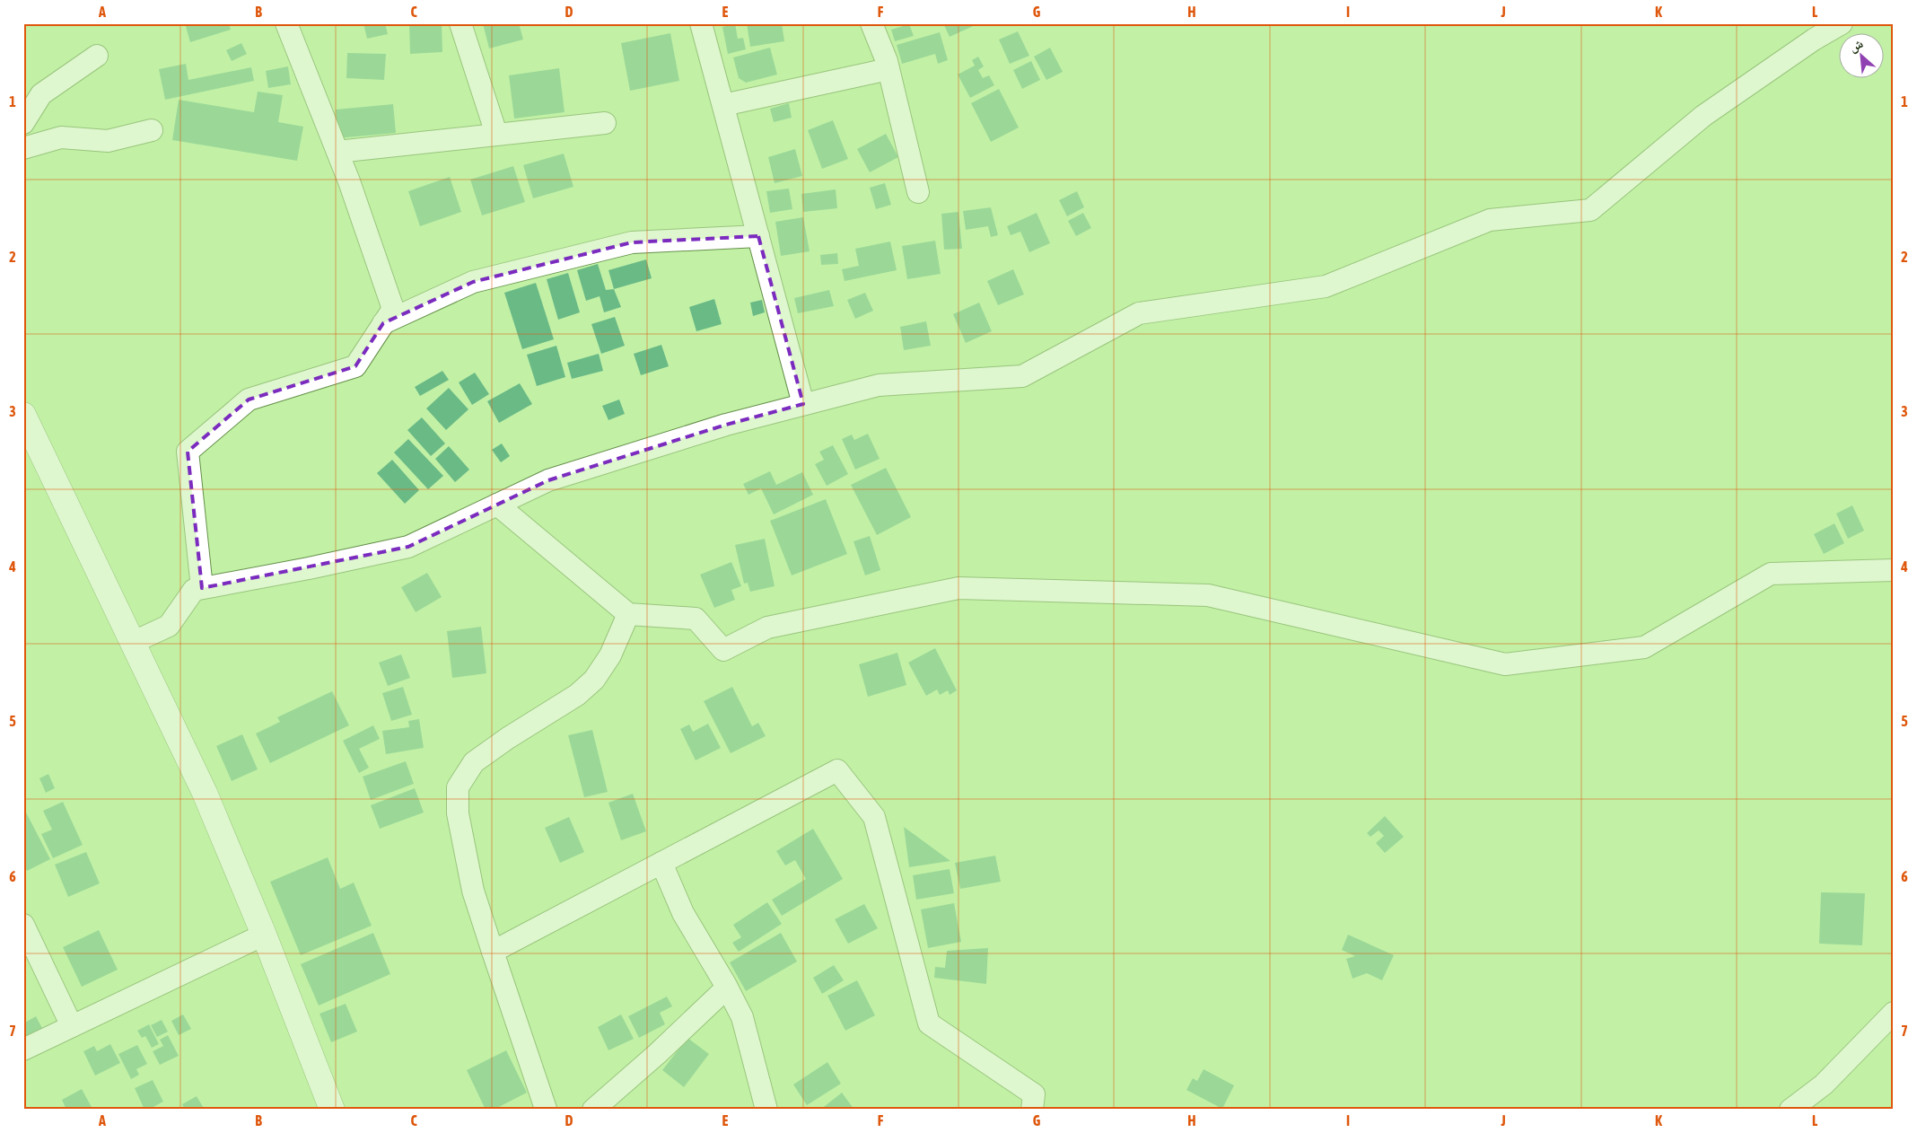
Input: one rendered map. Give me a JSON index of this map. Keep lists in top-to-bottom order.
{
  "north": "top left",
  "grid": {
    "columns": [
      "A",
      "B",
      "C",
      "D",
      "E",
      "F",
      "G",
      "H",
      "I",
      "J",
      "K",
      "L"
    ],
    "rows": [
      "1",
      "2",
      "3",
      "4",
      "5",
      "6",
      "7"
    ]
  }
}
